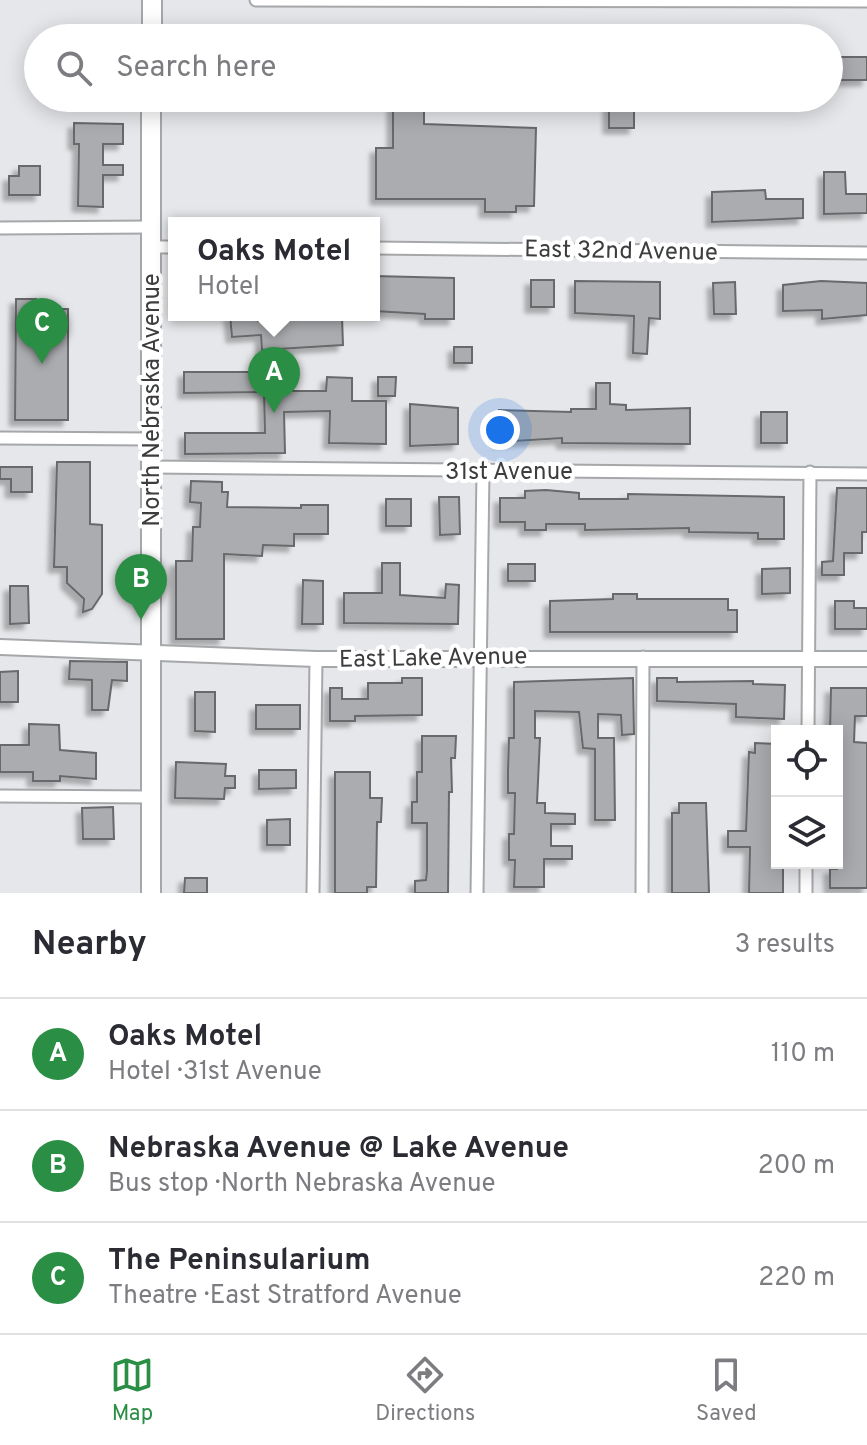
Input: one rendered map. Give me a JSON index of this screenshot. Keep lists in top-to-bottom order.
{
  "streets": {
    "main road": ["North Nebraska Avenue"],
    "street": ["East 32nd Avenue", "31st Avenue", "East Lake Avenue"]
  },
  "crossings": [
    ["North Nebraska Avenue", "31st Avenue"],
    ["North Nebraska Avenue", "East Lake Avenue"]
  ],
  "page": {
    "search": "Search here",
    "popup": ["Oaks Motel", "Hotel"],
    "pins": ["C", "A", "B"],
    "heading": ["Nearby", "3 results"],
    "list": [
      {
        "mark": "A",
        "name": "Oaks Motel",
        "note": "Hotel · 31st Avenue",
        "value": "110 m"
      },
      {
        "mark": "B",
        "name": "Nebraska Avenue @ Lake Avenue",
        "note": "Bus stop · North Nebraska Avenue",
        "value": "200 m"
      },
      {
        "mark": "C",
        "name": "The Peninsularium",
        "note": "Theatre · East Stratford Avenue",
        "value": "220 m"
      }
    ],
    "nav": ["Map", "Directions", "Saved"]
  }
}
